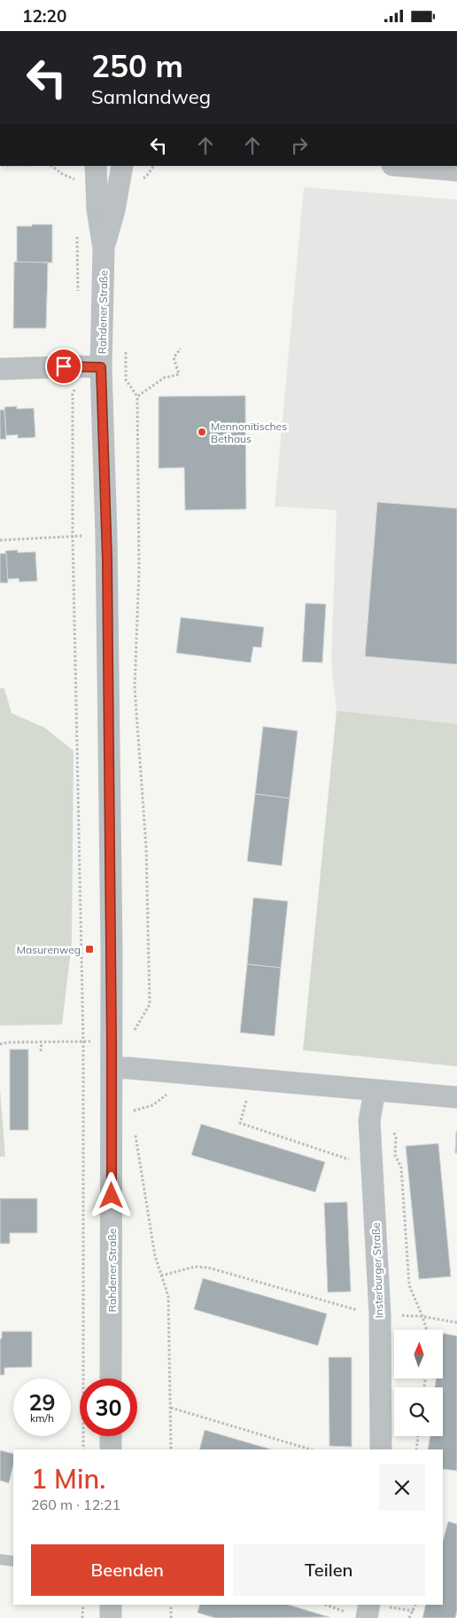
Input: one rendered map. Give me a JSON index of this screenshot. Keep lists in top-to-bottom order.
{
  "streets": {
    "street": ["Rahdener Straße", "Insterburger Straße"]
  },
  "places": {
    "other": ["Mennonitisches Bethaus"],
    "transit": ["Masurenweg"]
  },
  "north": "top",
  "page": {
    "status": "12:20",
    "turn": ["250 m", "Samlandweg"],
    "speed": "29 km/h",
    "limit": "30",
    "heading": ["1 Min.", "260 m · 12:21"],
    "buttons": ["Beenden", "Teilen"]
  }
}
